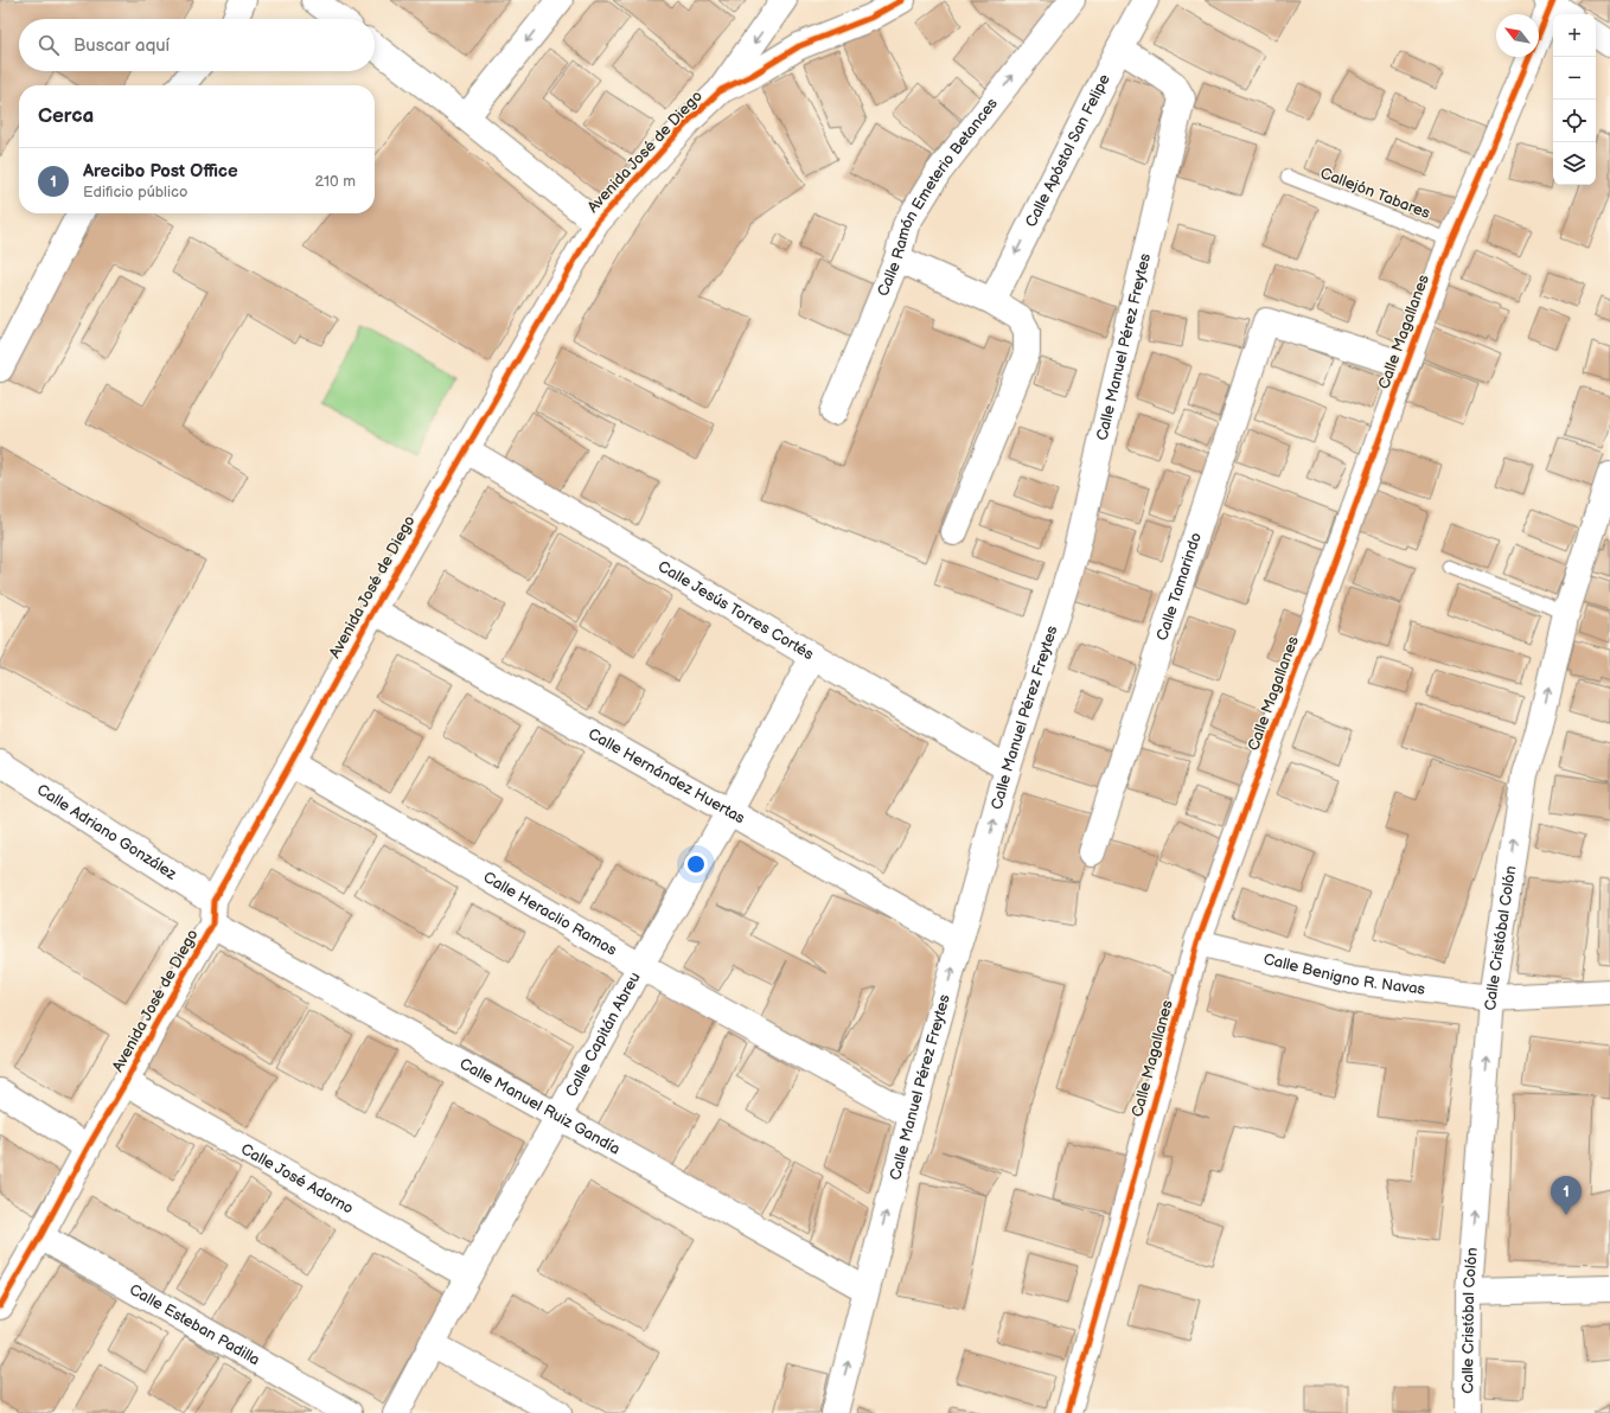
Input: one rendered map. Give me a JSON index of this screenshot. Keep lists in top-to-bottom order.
{
  "streets": {
    "street": [
      "Calle Apóstol San Felipe",
      "Avenida José de Diego",
      "Calle Ramón Emeterio Betances",
      "Calle Magallanes",
      "Calle Manuel Pérez Freytes",
      "Calle Tamarindo",
      "Calle Jesús Torres Cortés",
      "Calle Hernández Huertas",
      "Calle Adriano González",
      "Calle Heraclio Ramos",
      "Calle Cristóbal Colón",
      "Calle Benigno R. Navas",
      "Calle Capitán Abreu",
      "Calle Manuel Ruiz Gandía",
      "Calle José Adorno",
      "Calle Esteban Padilla"
    ],
    "lane": ["Callejón Tabares"]
  },
  "crossings": [
    ["Calle Apóstol San Felipe", "Calle Manuel Pérez Freytes"],
    ["Avenida José de Diego", "Calle Jesús Torres Cortés"],
    ["Avenida José de Diego", "Calle Hernández Huertas"],
    ["Avenida José de Diego", "Calle Adriano González"],
    ["Avenida José de Diego", "Calle Heraclio Ramos"],
    ["Avenida José de Diego", "Calle Manuel Ruiz Gandía"],
    ["Avenida José de Diego", "Calle José Adorno"],
    ["Avenida José de Diego", "Calle Esteban Padilla"],
    ["Callejón Tabares", "Calle Magallanes"],
    ["Calle Magallanes", "Calle Tamarindo"],
    ["Calle Magallanes", "Calle Benigno R. Navas"],
    ["Calle Manuel Pérez Freytes", "Calle Jesús Torres Cortés"],
    ["Calle Manuel Pérez Freytes", "Calle Hernández Huertas"],
    ["Calle Manuel Pérez Freytes", "Calle Heraclio Ramos"],
    ["Calle Manuel Pérez Freytes", "Calle Manuel Ruiz Gandía"],
    ["Calle Jesús Torres Cortés", "Calle Capitán Abreu"],
    ["Calle Hernández Huertas", "Calle Capitán Abreu"],
    ["Calle Adriano González", "Calle Manuel Ruiz Gandía"],
    ["Calle Heraclio Ramos", "Calle Capitán Abreu"],
    ["Calle Cristóbal Colón", "Calle Benigno R. Navas"],
    ["Calle Capitán Abreu", "Calle Manuel Ruiz Gandía"],
    ["Calle Capitán Abreu", "Calle José Adorno"]
  ],
  "one_way": ["Calle Apóstol San Felipe", "Calle Manuel Pérez Freytes", "Calle Cristóbal Colón"],
  "north": "top left",
  "page": {
    "map_buttons": ["+", "−"],
    "search": "Buscar aquí",
    "heading": "Cerca",
    "list": [
      {
        "mark": "1",
        "name": "Arecibo Post Office",
        "note": "Edificio público",
        "value": "210 m"
      }
    ],
    "pins": "1"
  }
}
